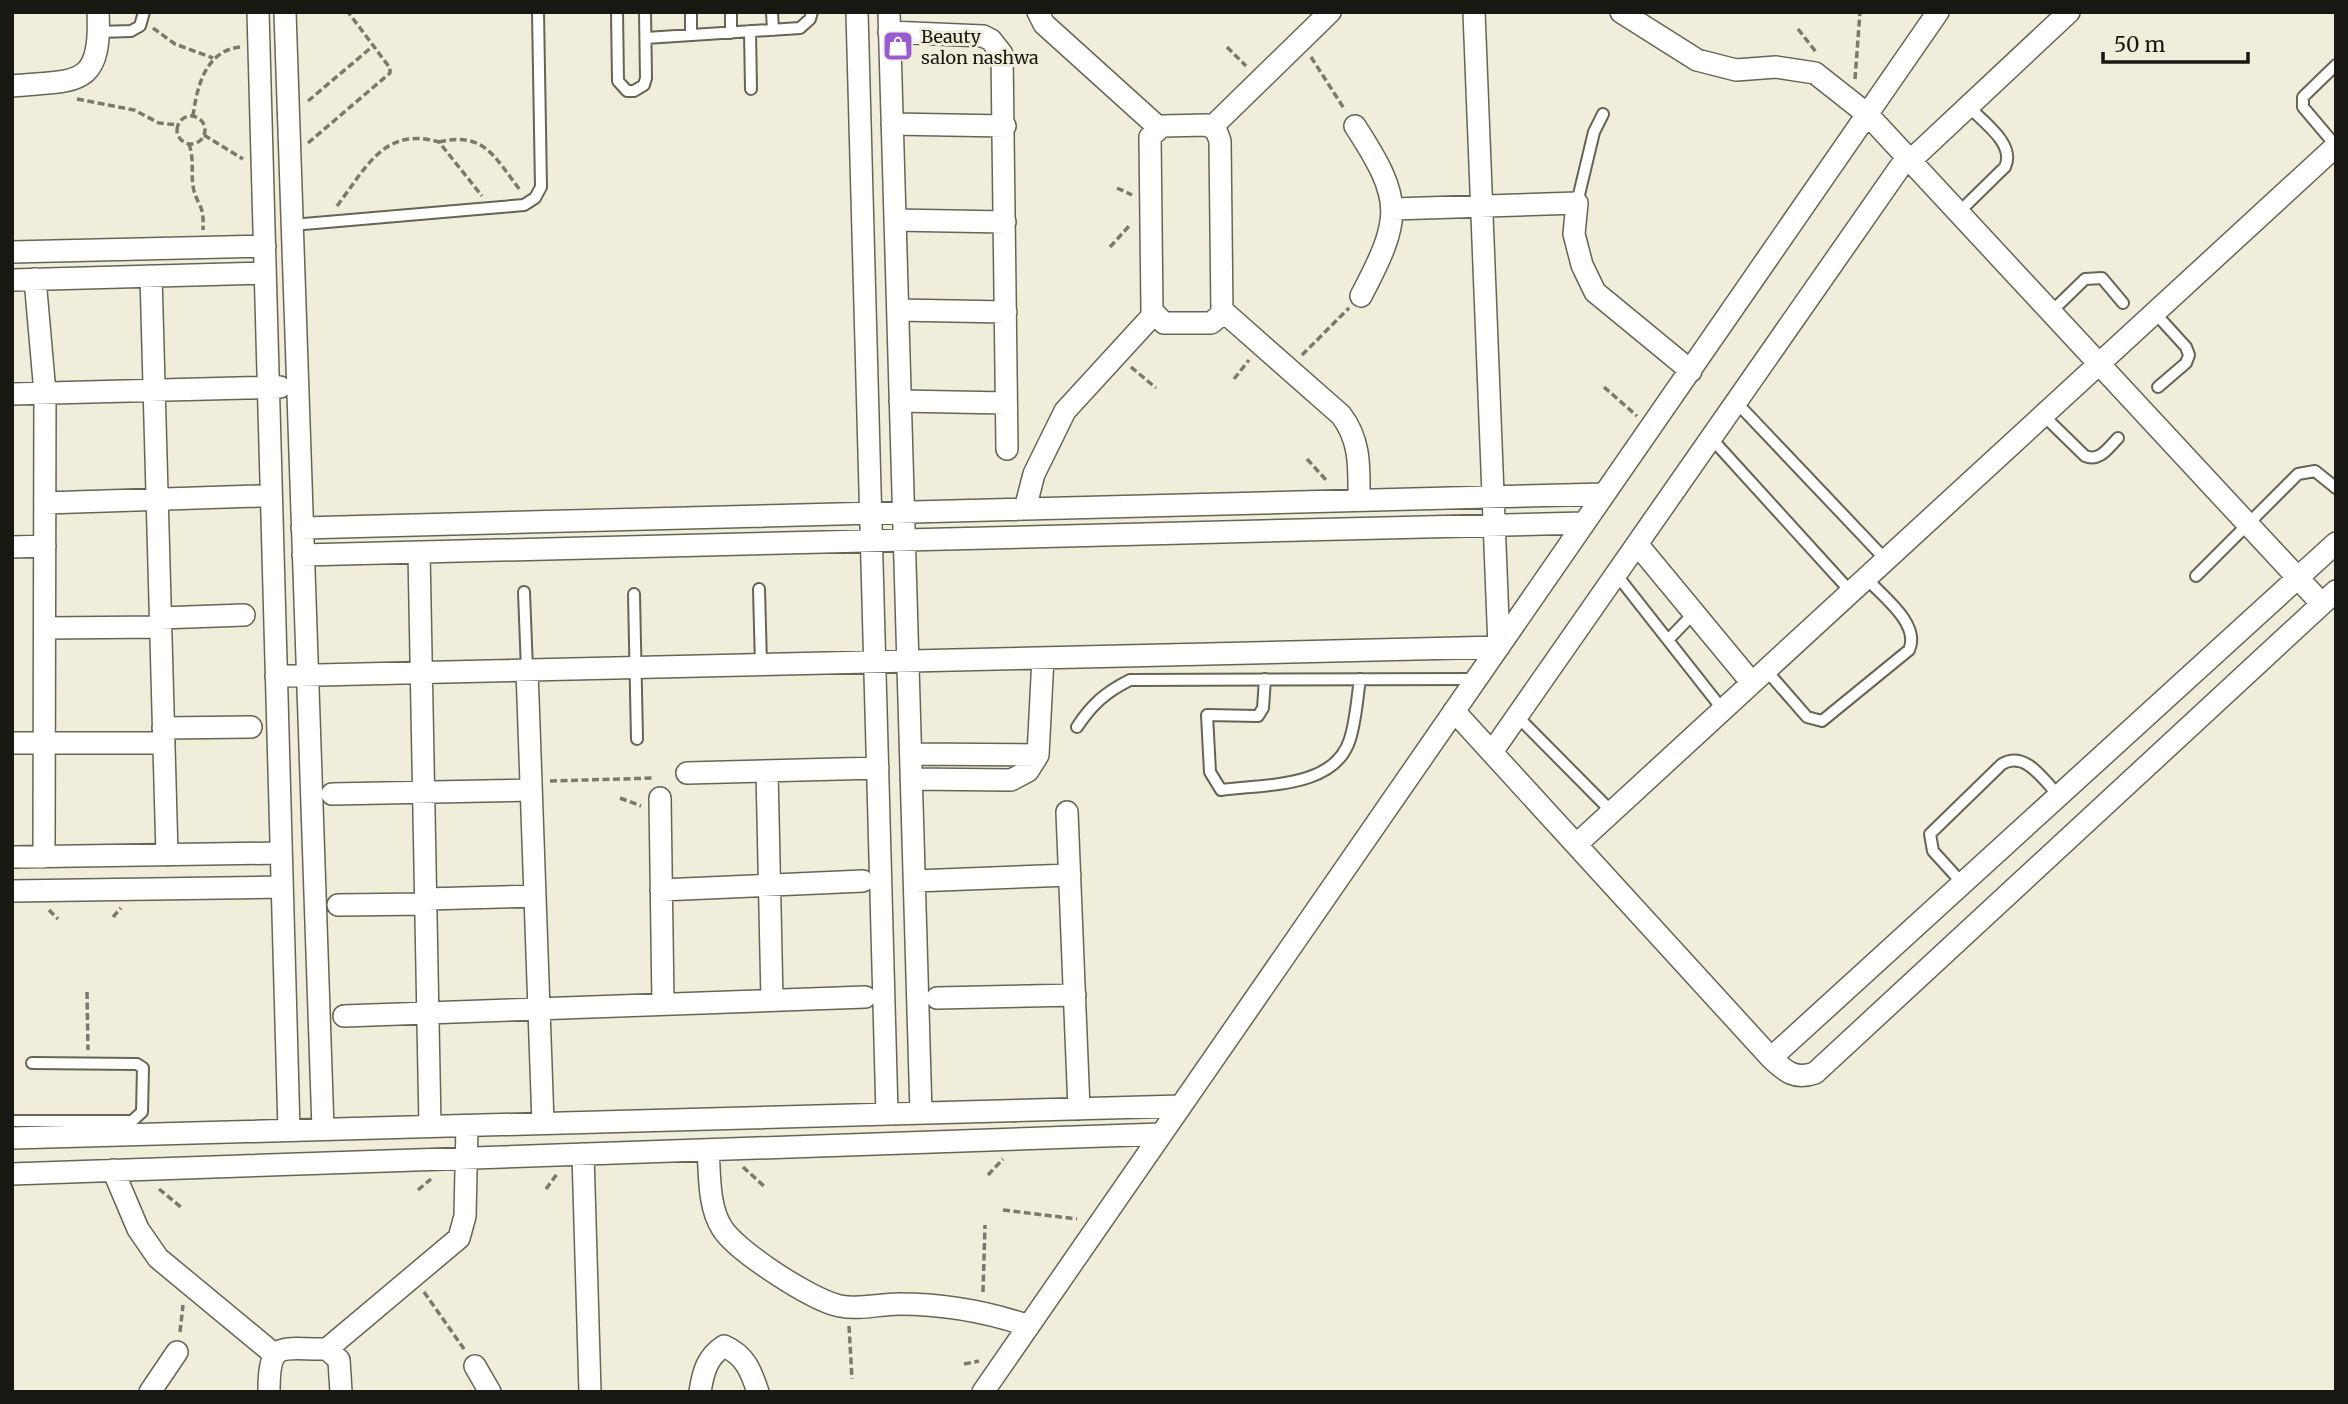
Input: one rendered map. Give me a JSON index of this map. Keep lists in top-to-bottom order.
{
  "places": {
    "shop": ["Beauty salon nashwa"]
  },
  "scale_bar": "50 m"
}
